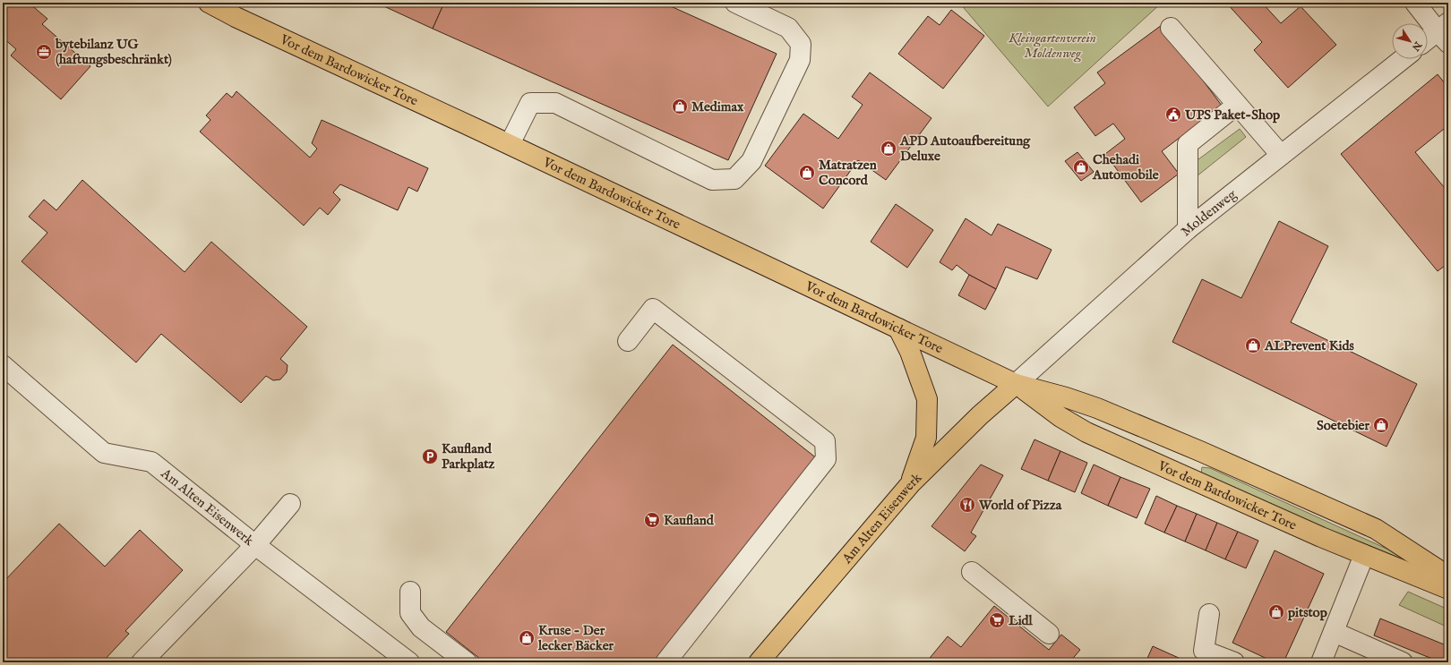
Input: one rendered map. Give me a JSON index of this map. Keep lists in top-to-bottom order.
{
  "streets": {
    "main road": ["Vor dem Bardowicker Tore", "Am Alten Eisenwerk"],
    "street": ["Moldenweg"]
  },
  "crossings": [
    ["Vor dem Bardowicker Tore", "Moldenweg"],
    ["Vor dem Bardowicker Tore", "Am Alten Eisenwerk"],
    ["Moldenweg", "Am Alten Eisenwerk"]
  ],
  "parks": ["Kleingartenverein Moldenweg"],
  "places": {
    "office": ["bytebilanz UG (haftungsbeschränkt)"],
    "shop": [
      "Medimax",
      "APD Autoaufbereitung Deluxe",
      "Chehadi Automobile",
      "Matratzen Concord",
      "ALPrevent Kids",
      "Soetebier",
      "pitstop",
      "Kruse - Der lecker Bäcker"
    ],
    "public building": ["UPS Paket-Shop"],
    "parking": ["Kaufland Parkplatz"],
    "restaurant": ["World of Pizza"],
    "supermarket": ["Kaufland", "Lidl"]
  },
  "north": "bottom right"
}
